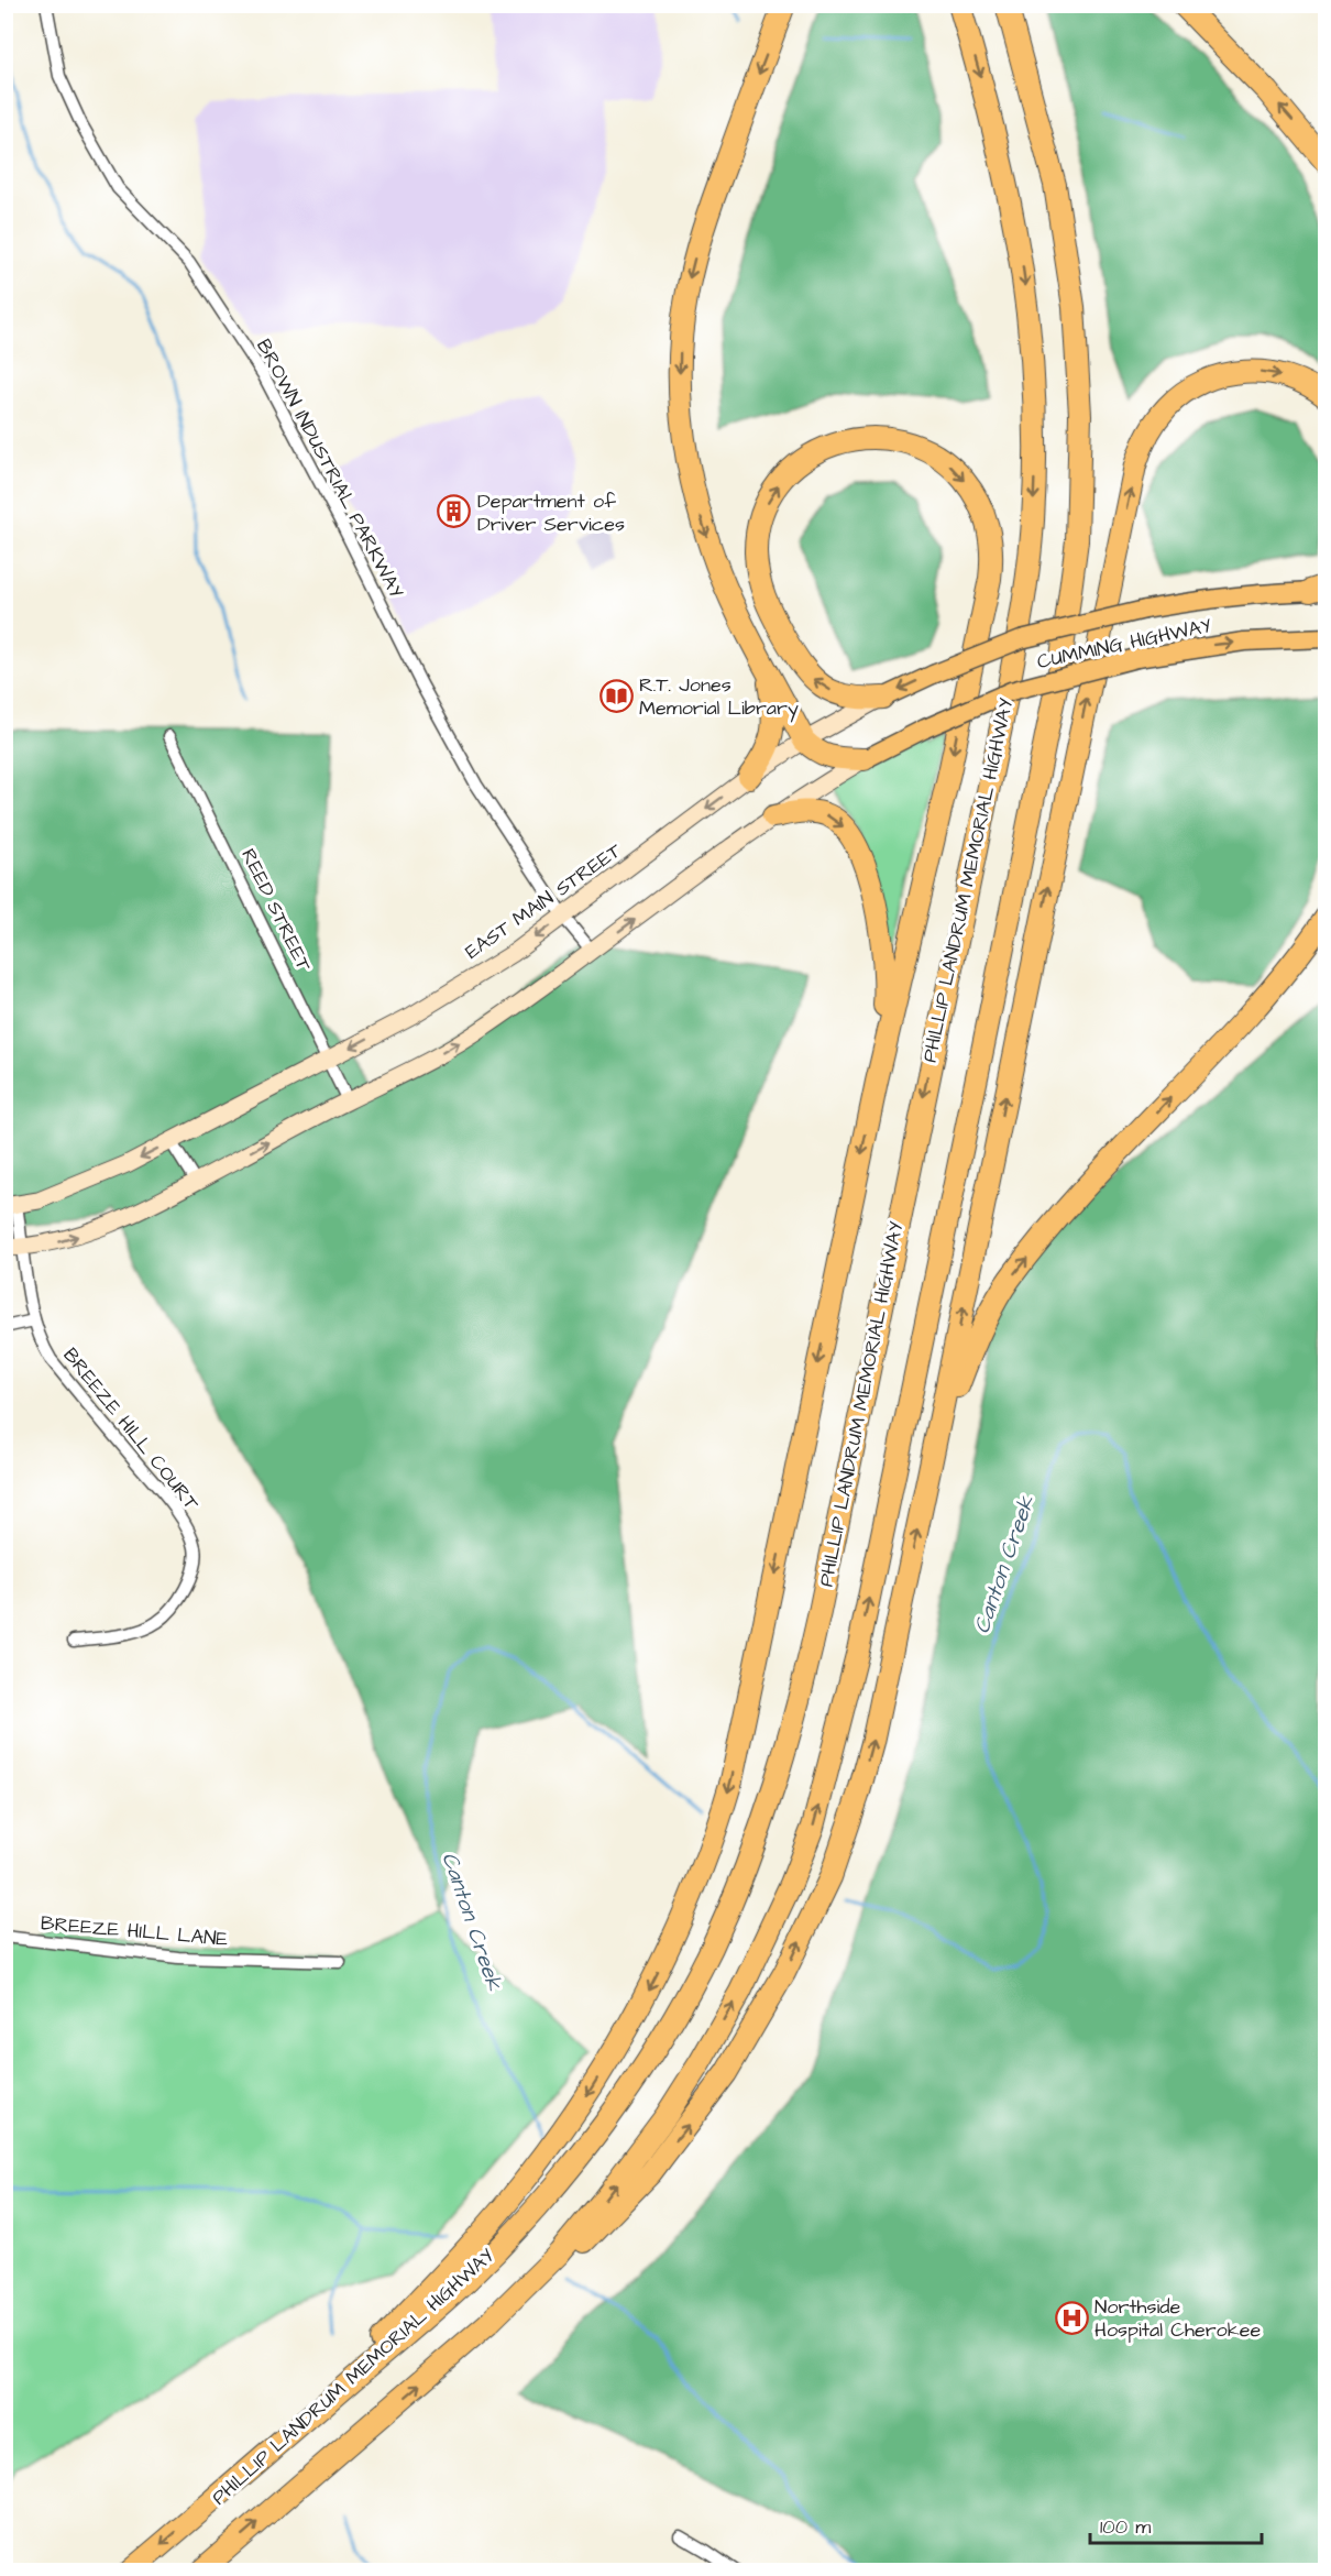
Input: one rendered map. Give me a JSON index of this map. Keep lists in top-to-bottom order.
{
  "streets": {
    "highway": ["PHILLIP LANDRUM MEMORIAL HIGHWAY"],
    "main road": ["CUMMING HIGHWAY", "EAST MAIN STREET"],
    "street": [
      "BROWN INDUSTRIAL PARKWAY",
      "REED STREET",
      "BREEZE HILL COURT",
      "BREEZE HILL LANE"
    ]
  },
  "crossings": [
    ["BROWN INDUSTRIAL PARKWAY", "EAST MAIN STREET"],
    ["CUMMING HIGHWAY", "EAST MAIN STREET"],
    ["EAST MAIN STREET", "REED STREET"],
    ["EAST MAIN STREET", "BREEZE HILL COURT"]
  ],
  "water": ["Canton Creek"],
  "places": {
    "building": ["Department of Driver Services"],
    "library": ["R.T. Jones Memorial Library"],
    "hospital": ["Northside Hospital Cherokee"]
  },
  "scale_bar": "100 m"
}
